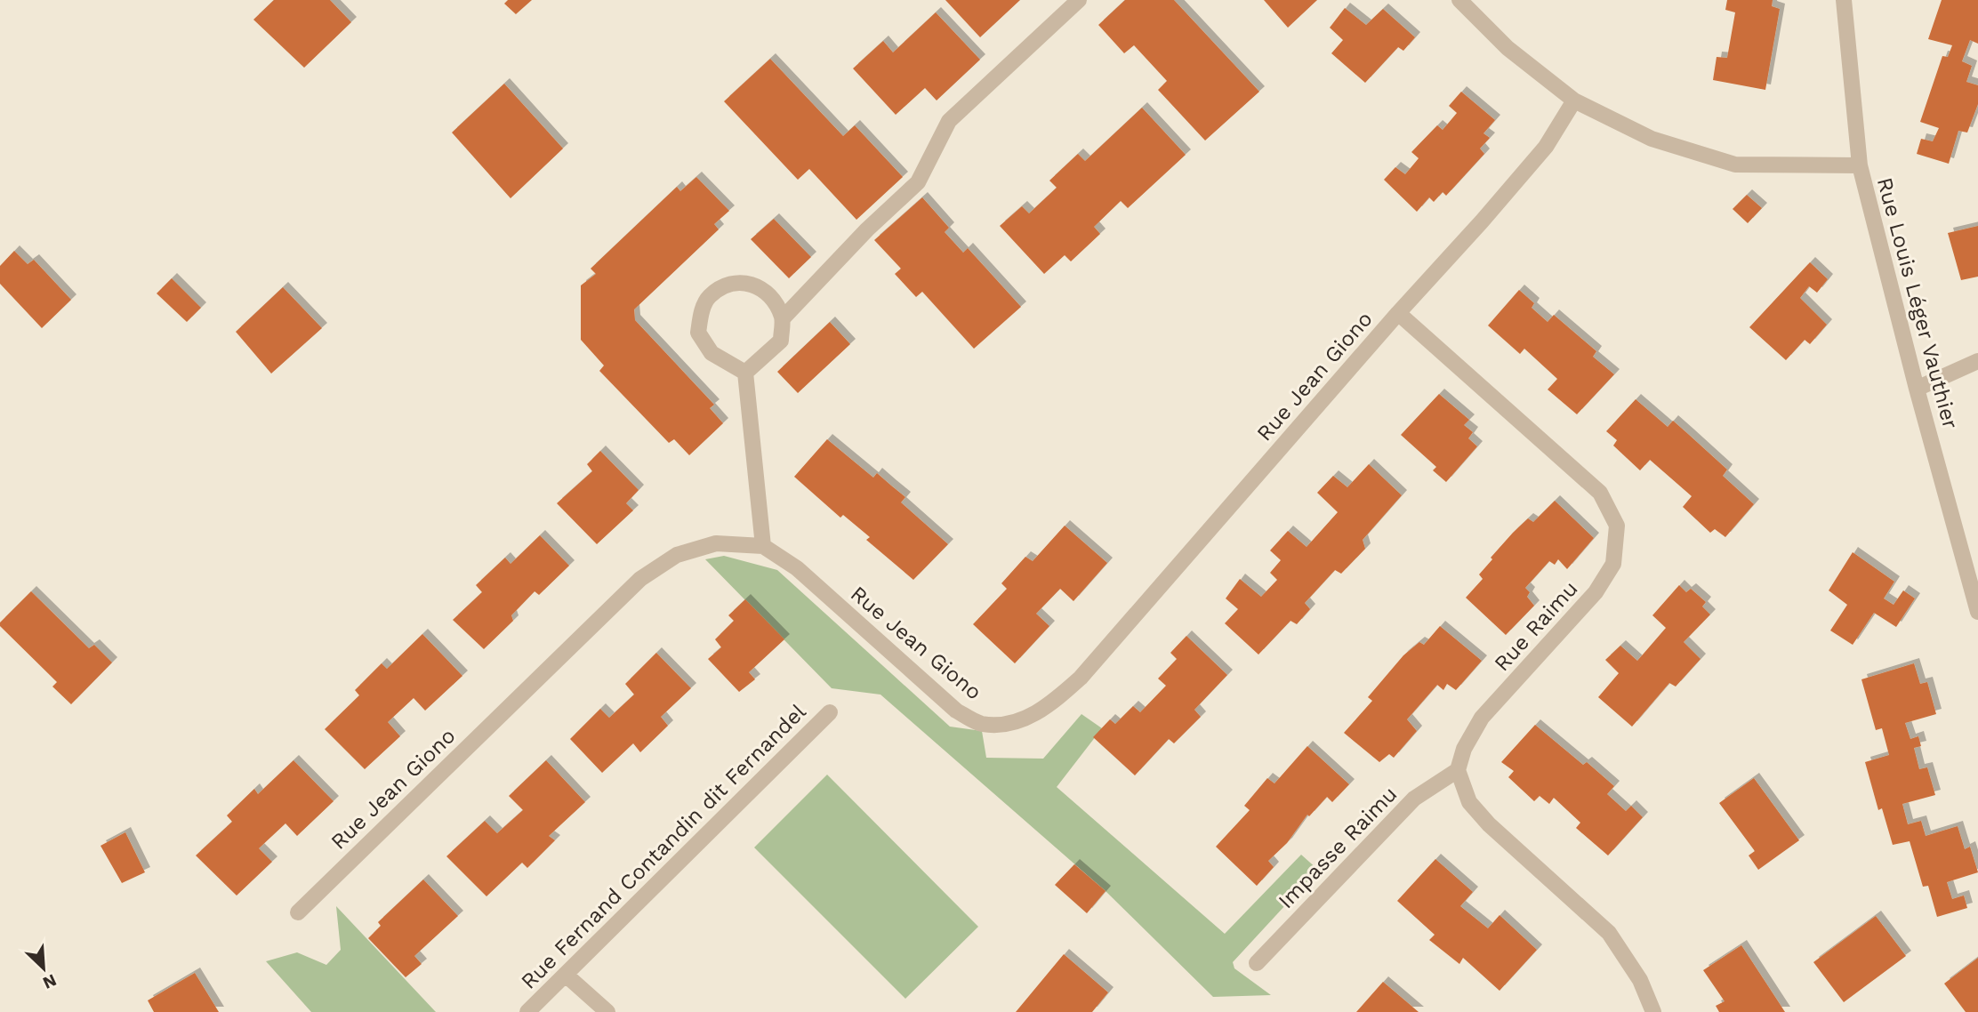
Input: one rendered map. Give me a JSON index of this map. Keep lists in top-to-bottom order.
{
  "streets": {
    "street": [
      "Rue Louis Léger Vauthier",
      "Rue Jean Giono",
      "Rue Raimu",
      "Rue Fernand Contandin dit Fernandel",
      "Impasse Raimu"
    ]
  },
  "crossings": [
    ["Rue Jean Giono", "Rue Raimu"],
    ["Rue Raimu", "Impasse Raimu"]
  ],
  "north": "bottom right"
}
